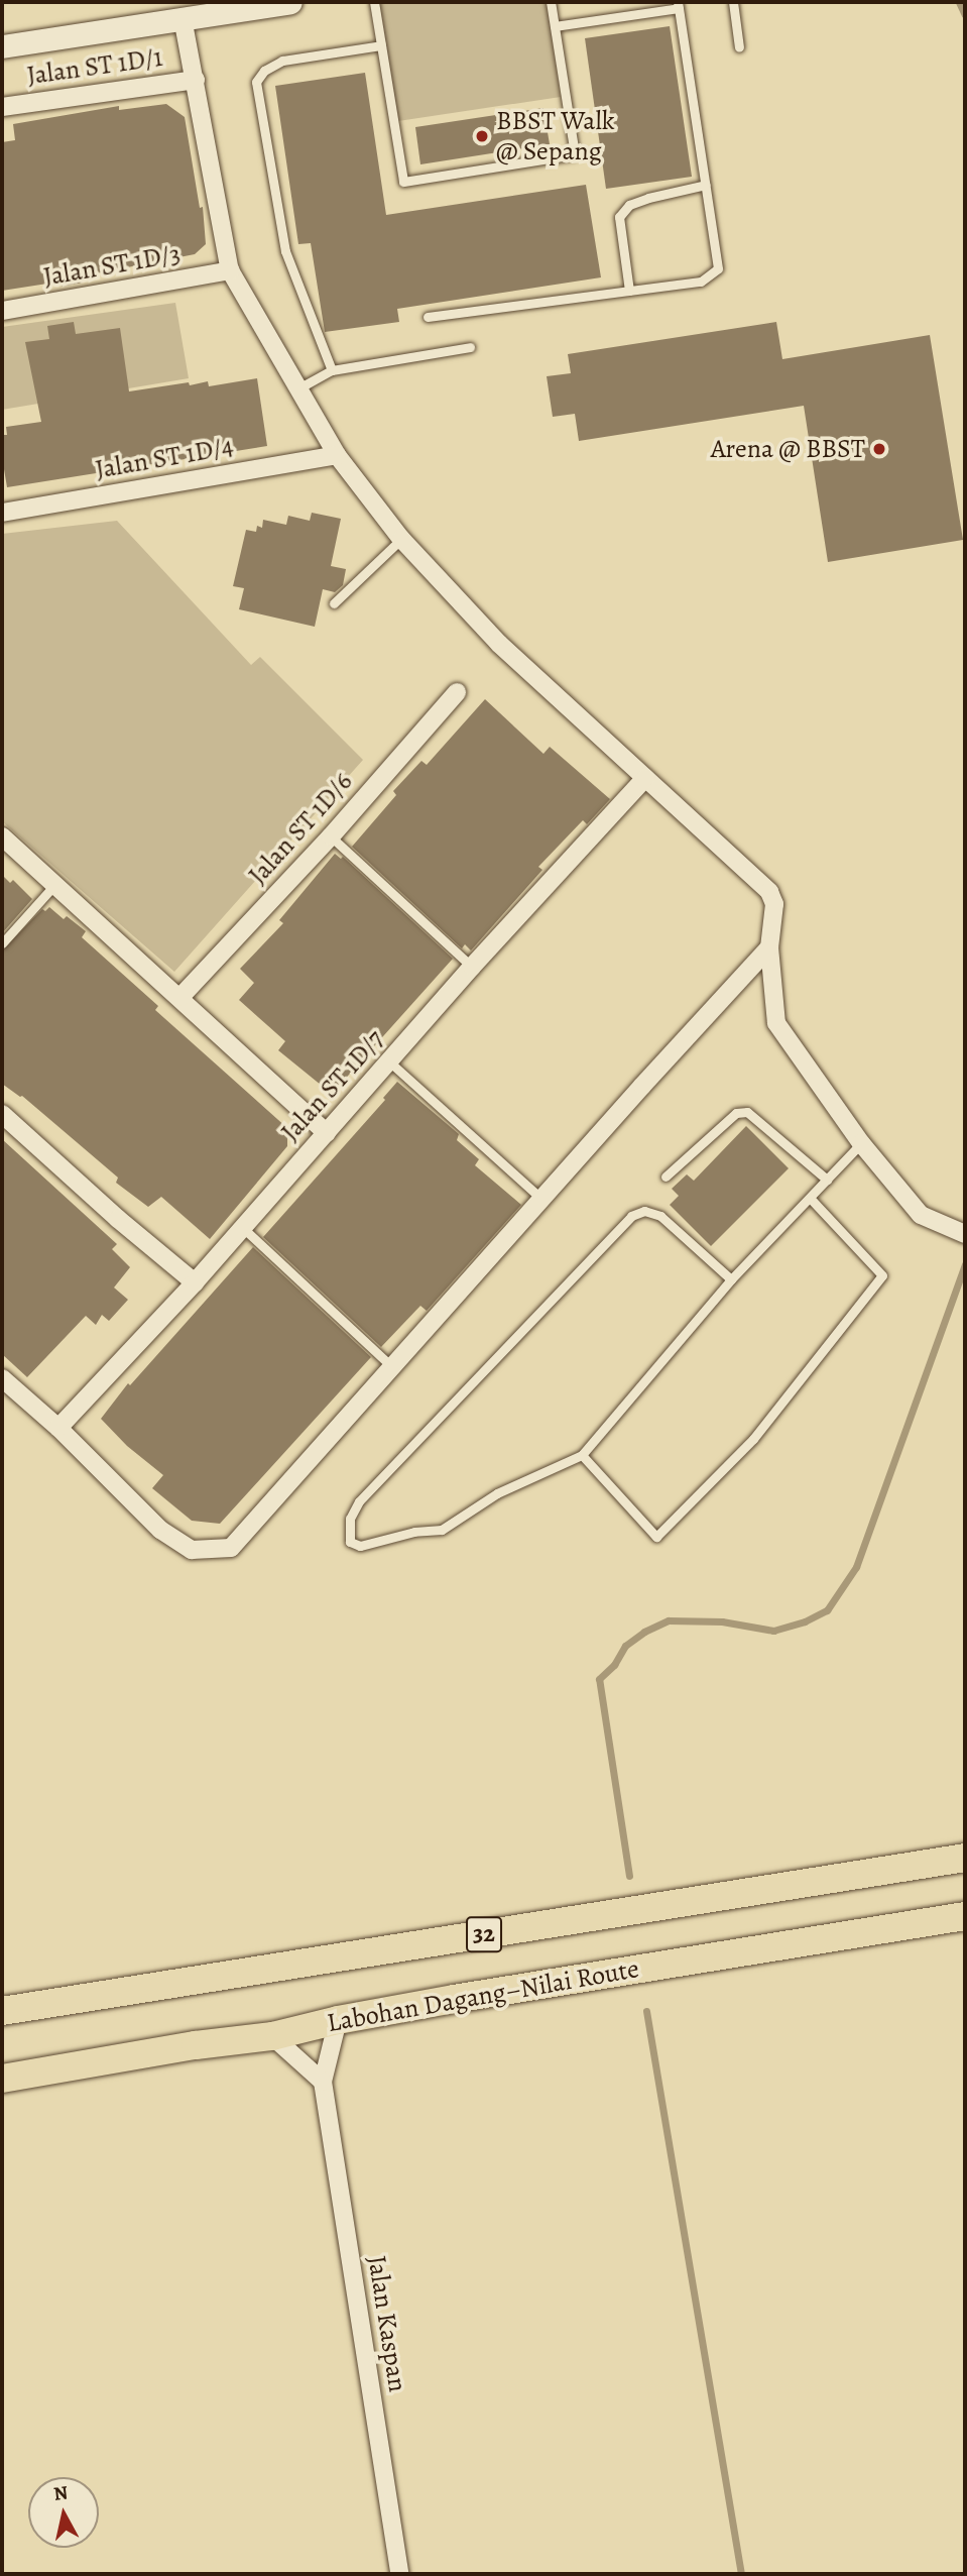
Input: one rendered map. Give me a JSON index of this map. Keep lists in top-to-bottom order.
{
  "streets": {
    "main road": ["32", "Labohan Dagang–Nilai Route"],
    "street": [
      "Jalan ST 1D/1",
      "Jalan ST 1D/3",
      "Jalan ST 1D/4",
      "Jalan ST 1D/6",
      "Jalan ST 1D/7",
      "Jalan Kaspan"
    ]
  },
  "places": ["BBST Walk @ Sepang", "Arena @ BBST"],
  "north": "top"
}
